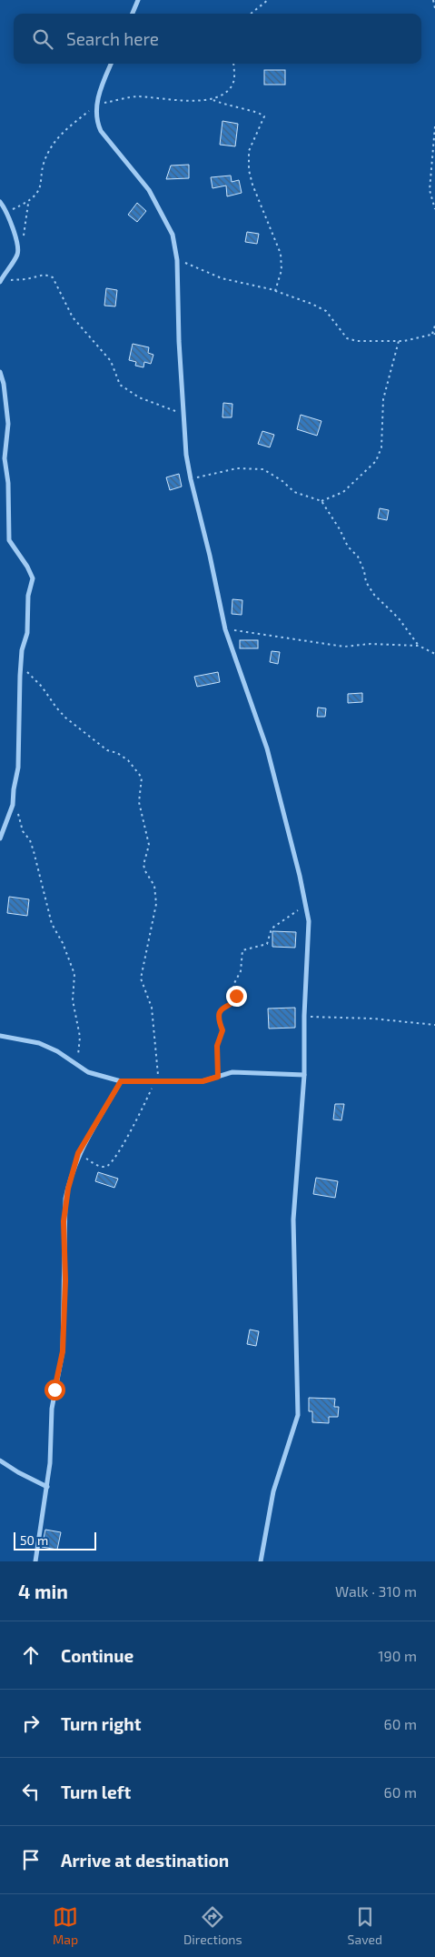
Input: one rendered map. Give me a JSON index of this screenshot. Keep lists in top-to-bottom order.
{
  "scale_bar": "50 m",
  "page": {
    "search": "Search here",
    "scale": "50 m",
    "heading": ["4 min", "Walk · 310 m"],
    "list": [
      ["Continue", "190 m"],
      ["Turn right", "60 m"],
      ["Turn left", "60 m"],
      "Arrive at destination"
    ],
    "nav": ["Map", "Directions", "Saved"]
  }
}
